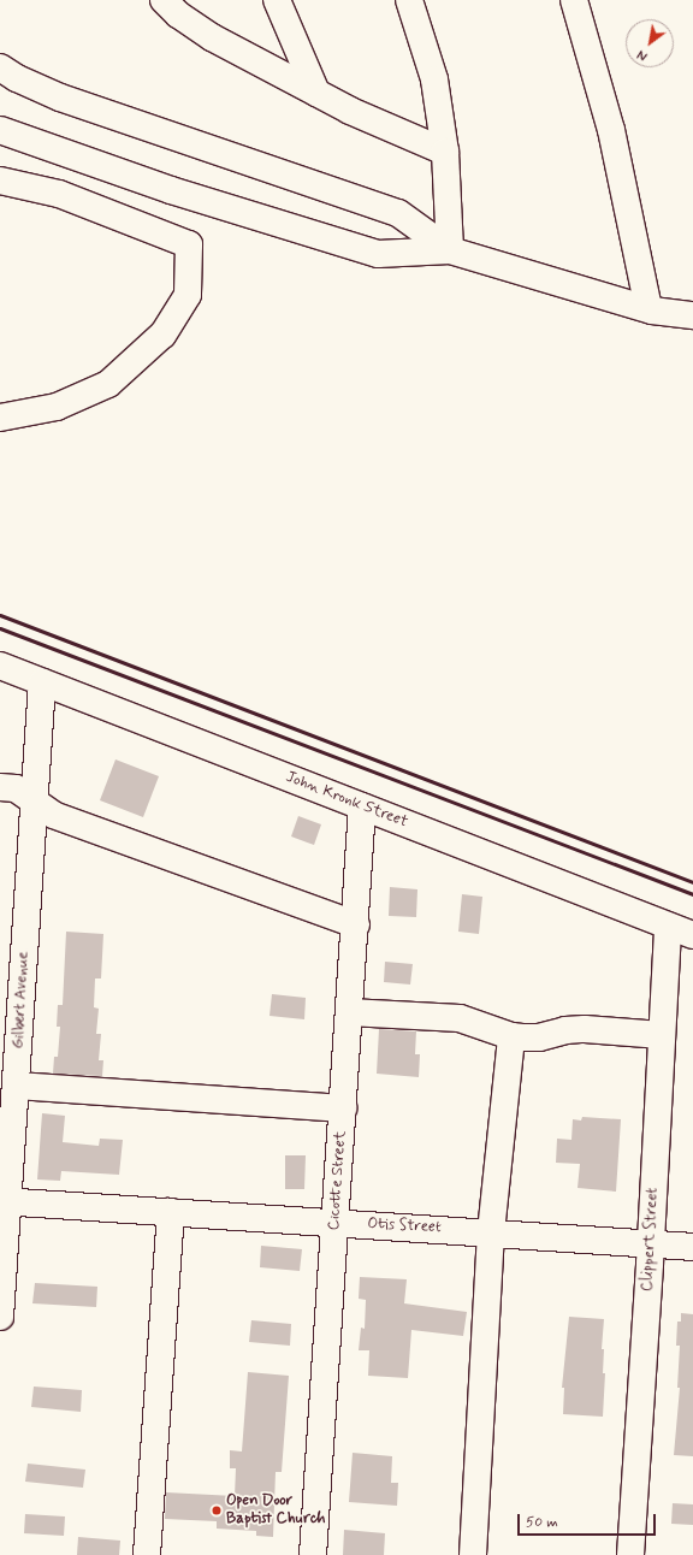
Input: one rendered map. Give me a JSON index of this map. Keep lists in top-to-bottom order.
{
  "streets": {
    "street": [
      "John Kronk Street",
      "Gilbert Avenue",
      "Cicotte Street",
      "Otis Street",
      "Clippert Street"
    ]
  },
  "crossings": [
    ["John Kronk Street", "Gilbert Avenue"],
    ["John Kronk Street", "Cicotte Street"],
    ["John Kronk Street", "Clippert Street"],
    ["Gilbert Avenue", "Otis Street"],
    ["Cicotte Street", "Otis Street"],
    ["Otis Street", "Clippert Street"]
  ],
  "places": ["Open Door Baptist Church"],
  "scale_bar": "50 m",
  "north": "bottom left"
}
